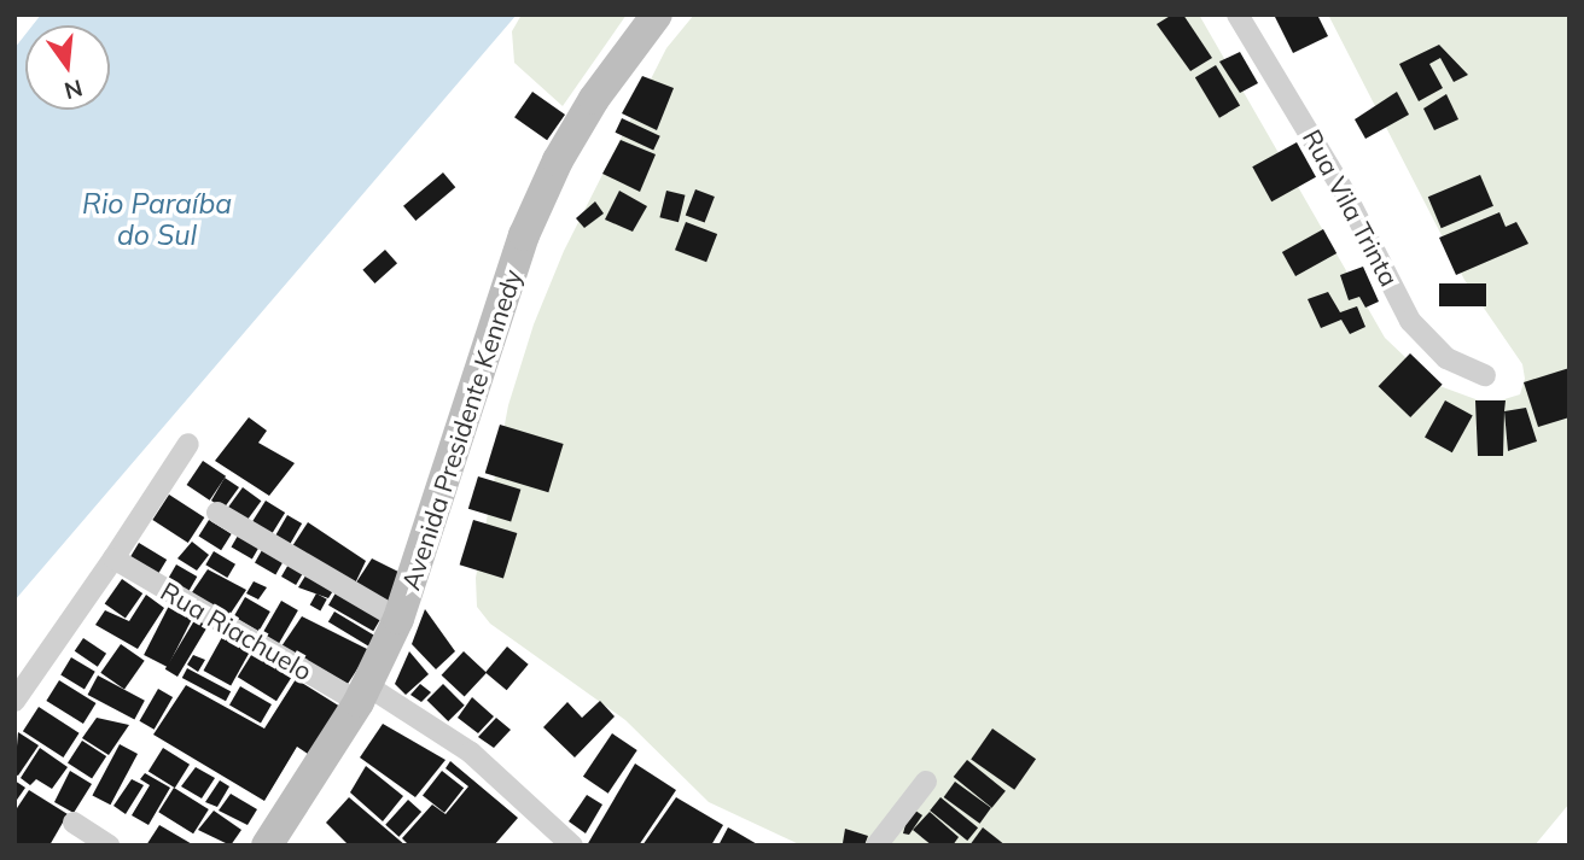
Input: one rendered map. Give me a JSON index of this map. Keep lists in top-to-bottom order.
{
  "streets": {
    "main road": ["Avenida Presidente Kennedy"],
    "street": ["Rua Vila Trinta", "Rua Riachuelo"]
  },
  "crossings": [
    ["Avenida Presidente Kennedy", "Rua Riachuelo"]
  ],
  "water": ["Rio Paraíba do Sul"],
  "north": "bottom"
}
